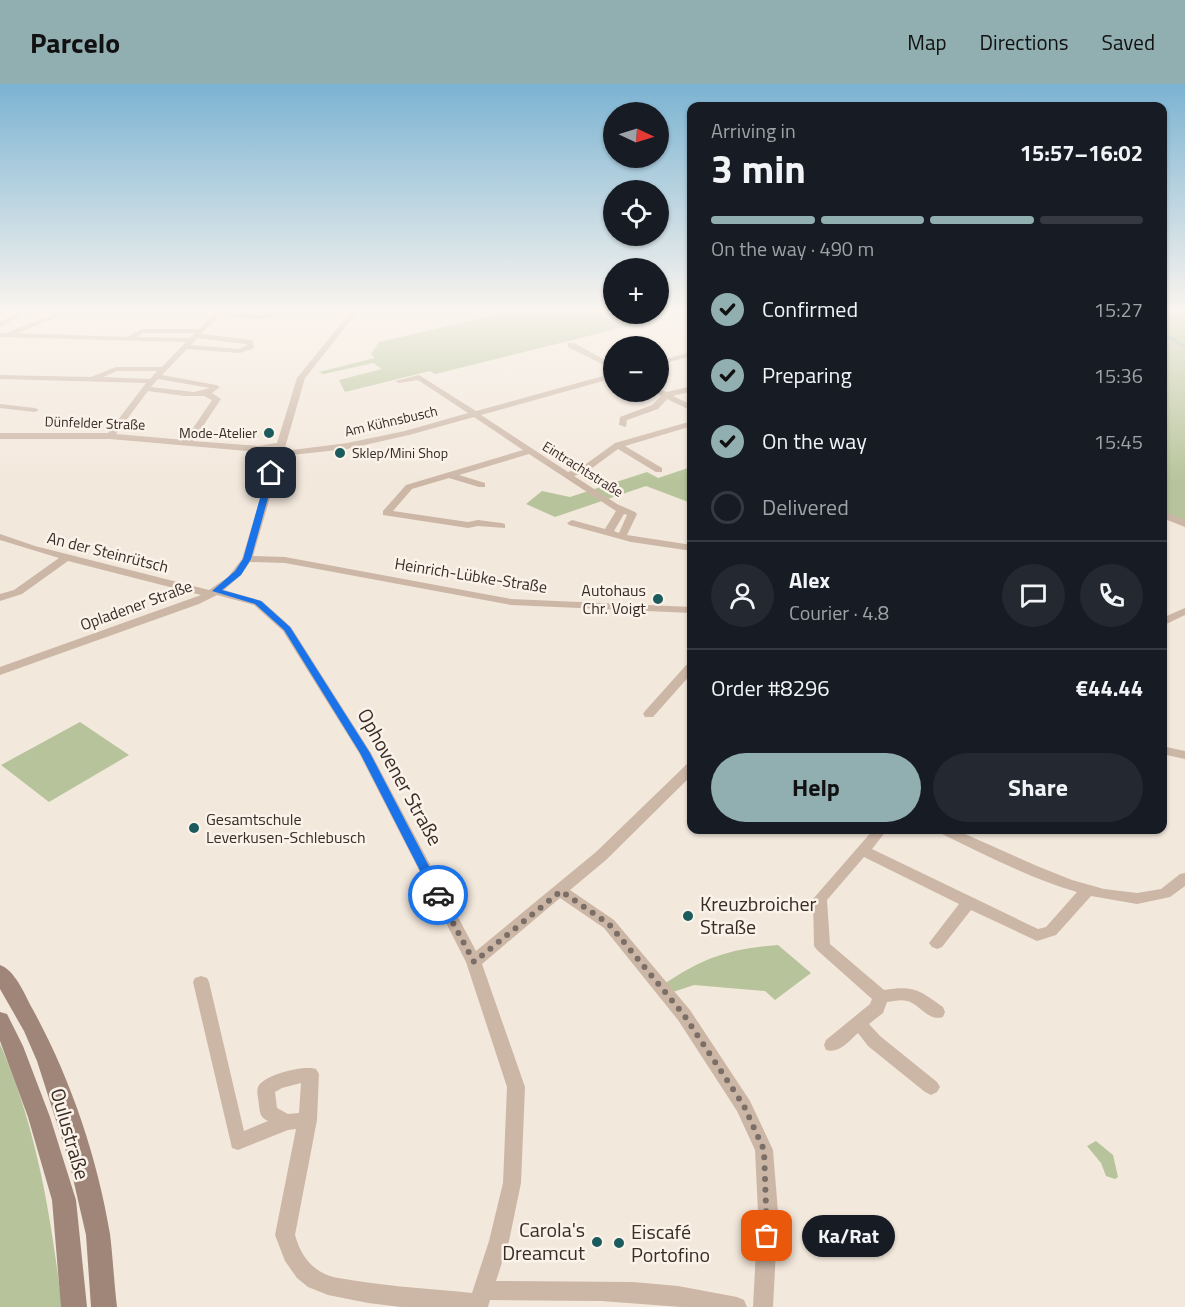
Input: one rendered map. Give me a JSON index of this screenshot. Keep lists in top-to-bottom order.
{
  "streets": {
    "main road": ["Oulustraße"],
    "street": [
      "Am Kühnsbusch",
      "Dünfelder Straße",
      "Eintrachtstraße",
      "An der Steinrütsch",
      "Heinrich-Lübke-Straße",
      "Opladener Straße",
      "Ophovener Straße"
    ]
  },
  "crossings": [
    ["Am Kühnsbusch", "Dünfelder Straße"],
    ["Am Kühnsbusch", "Eintrachtstraße"],
    ["Am Kühnsbusch", "Opladener Straße"],
    ["Dünfelder Straße", "Opladener Straße"],
    ["An der Steinrütsch", "Opladener Straße"],
    ["An der Steinrütsch", "Ophovener Straße"],
    ["Heinrich-Lübke-Straße", "Opladener Straße"],
    ["Opladener Straße", "Ophovener Straße"]
  ],
  "places": [
    "Mode-Atelier",
    "Sklep/Mini Shop",
    "Autohaus Chr. Voigt",
    "Gesamtschule Leverkusen-Schlebusch",
    "Kreuzbroicher Straße",
    "Ka/Rat",
    "Carola's Dreamcut",
    "Eiscafé Portofino"
  ],
  "north": "right",
  "page": {
    "header": "Parcelo",
    "nav": ["Map", "Directions", "Saved"],
    "map_buttons": ["+", "−"],
    "heading": ["3 min", "Arriving in", "15:57–16:02"],
    "panel": [
      "Alex",
      "Courier · 4.8",
      "Order #8296",
      "€44.44"
    ],
    "bar": "On the way · 490 m",
    "list": [
      ["Confirmed", "15:27"],
      ["Preparing", "15:36"],
      ["On the way", "15:45"],
      "Delivered"
    ],
    "buttons": ["Help", "Share"],
    "bubble": "Ka/Rat"
  }
}
